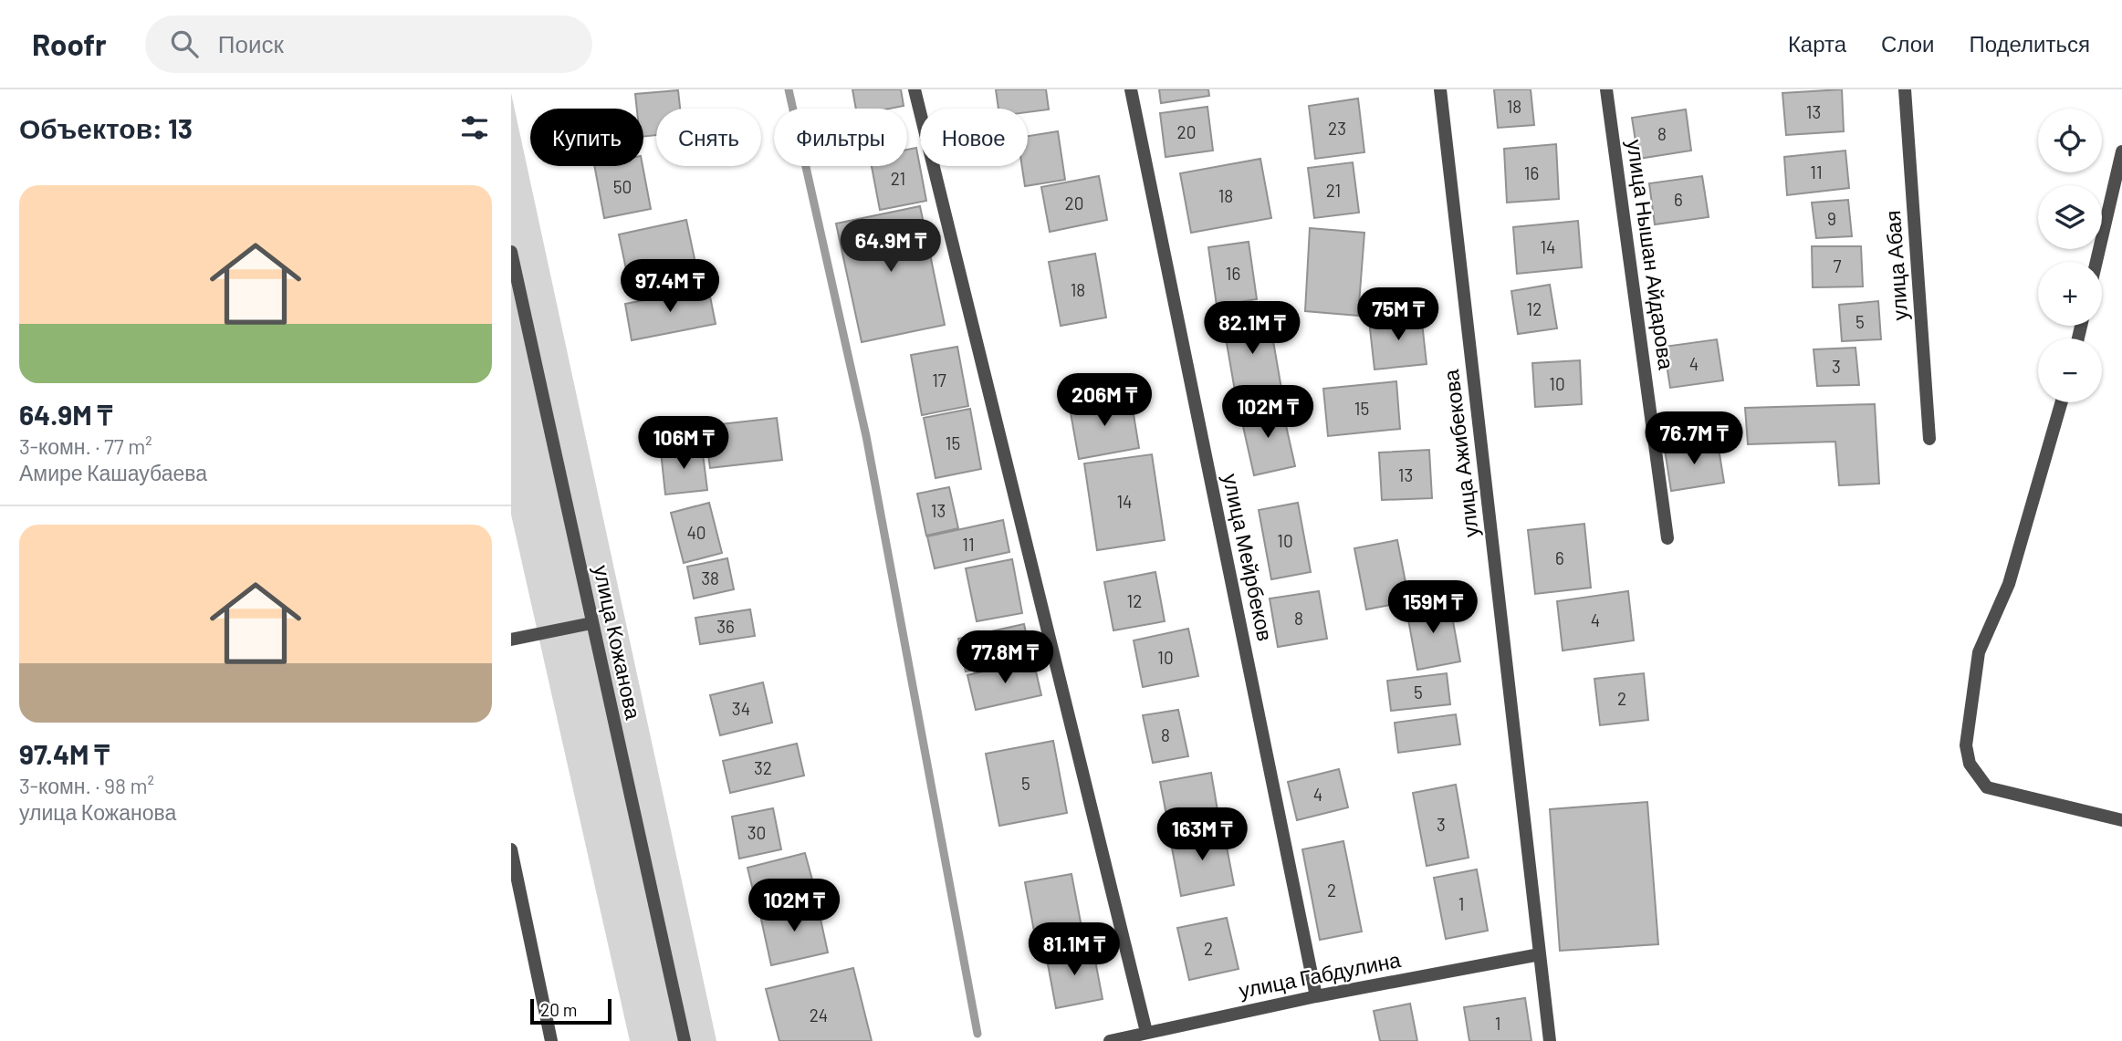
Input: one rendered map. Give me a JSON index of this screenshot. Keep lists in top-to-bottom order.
{
  "streets": {
    "street": [
      "улица Нышан Айдарова",
      "улица Абая",
      "улица Ажибекова",
      "улица Мейрбеков",
      "улица Кожанова",
      "улица Габдулина"
    ]
  },
  "crossings": [
    ["улица Ажибекова", "улица Габдулина"],
    ["улица Мейрбеков", "улица Габдулина"]
  ],
  "house_numbers": [
    "18",
    "13",
    "23",
    "20",
    "8",
    "11",
    "16",
    "21",
    "50",
    "21",
    "18",
    "6",
    "20",
    "9",
    "14",
    "7",
    "16",
    "18",
    "12",
    "5",
    "4",
    "3",
    "17",
    "10",
    "15",
    "15",
    "13",
    "14",
    "13",
    "40",
    "10",
    "11",
    "6",
    "38",
    "12",
    "8",
    "4",
    "36",
    "10",
    "5",
    "2",
    "34",
    "8",
    "32",
    "5",
    "4",
    "3",
    "30",
    "2",
    "1",
    "2",
    "24",
    "1"
  ],
  "scale_bar": "20 m",
  "page": {
    "header": "Roofr",
    "search": "Поиск",
    "nav": ["Карта", "Слои", "Поделиться"],
    "heading": "Объектов: 13",
    "map_buttons": ["+", "−"],
    "chip": [
      "Купить",
      "Снять",
      "Фильтры",
      "Новое"
    ],
    "list": [
      {
        "name": "64.9M ₸",
        "note": "3-комн. · 77 m² · Амире Кашаубаева"
      },
      {
        "name": "97.4M ₸",
        "note": "3-комн. · 98 m² · улица Кожанова"
      }
    ],
    "price": [
      "64.9M ₸",
      "97.4M ₸",
      "75M ₸",
      "82.1M ₸",
      "206M ₸",
      "102M ₸",
      "76.7M ₸",
      "106M ₸",
      "159M ₸",
      "77.8M ₸",
      "163M ₸",
      "102M ₸",
      "81.1M ₸"
    ],
    "scale": "20 m"
  }
}
